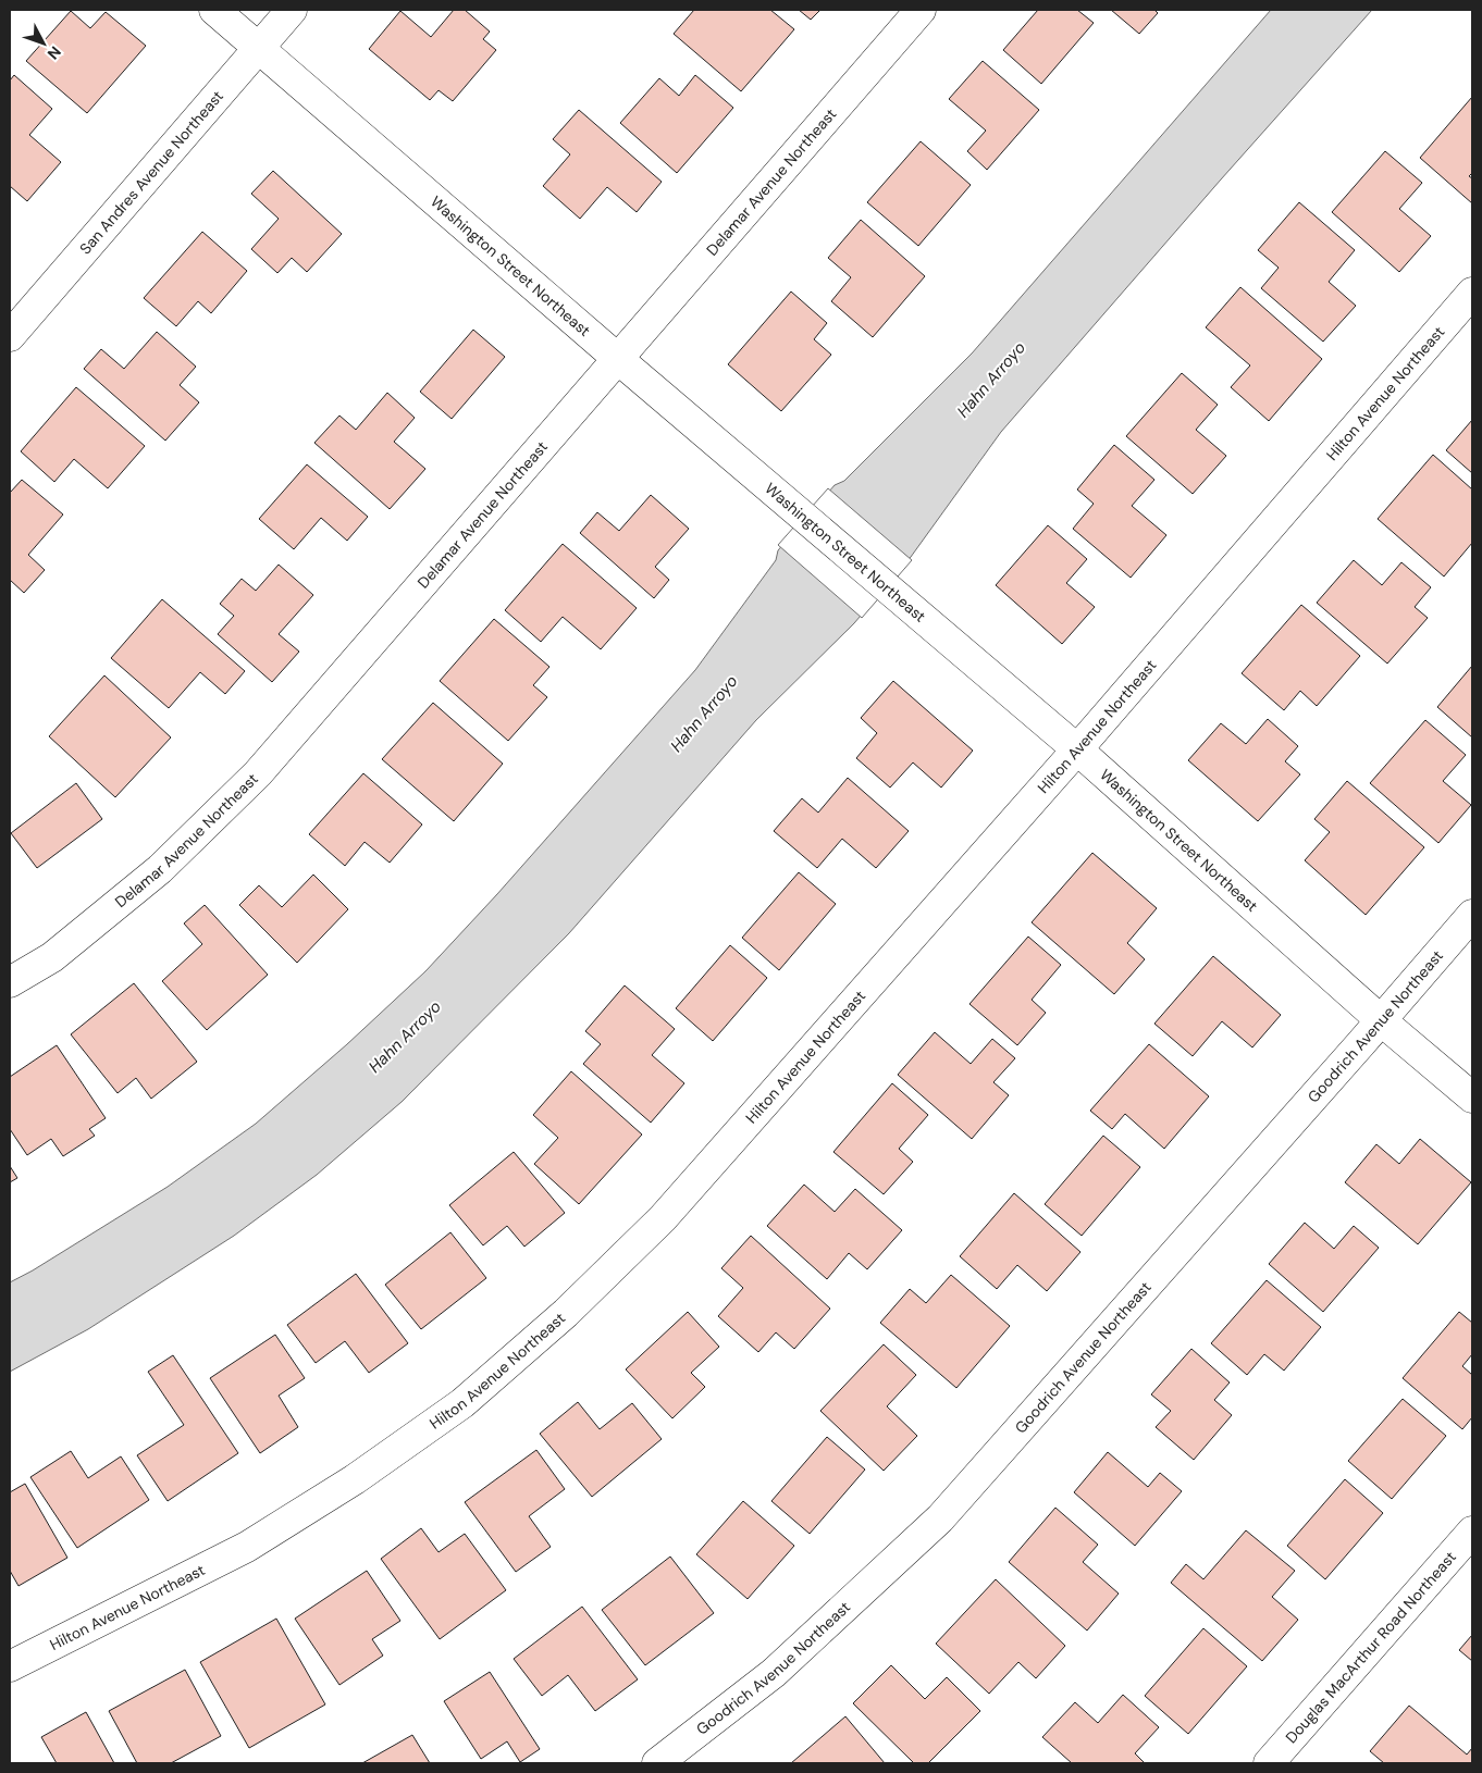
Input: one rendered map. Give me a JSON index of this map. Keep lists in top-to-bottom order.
{
  "streets": {
    "street": [
      "San Andres Avenue Northeast",
      "Delamar Avenue Northeast",
      "Washington Street Northeast",
      "Hilton Avenue Northeast",
      "Goodrich Avenue Northeast",
      "Douglas MacArthur Road Northeast"
    ]
  },
  "crossings": [
    ["San Andres Avenue Northeast", "Washington Street Northeast"],
    ["Delamar Avenue Northeast", "Washington Street Northeast"],
    ["Washington Street Northeast", "Hilton Avenue Northeast"],
    ["Washington Street Northeast", "Goodrich Avenue Northeast"]
  ],
  "water": ["Hahn Arroyo"],
  "north": "bottom right"
}
